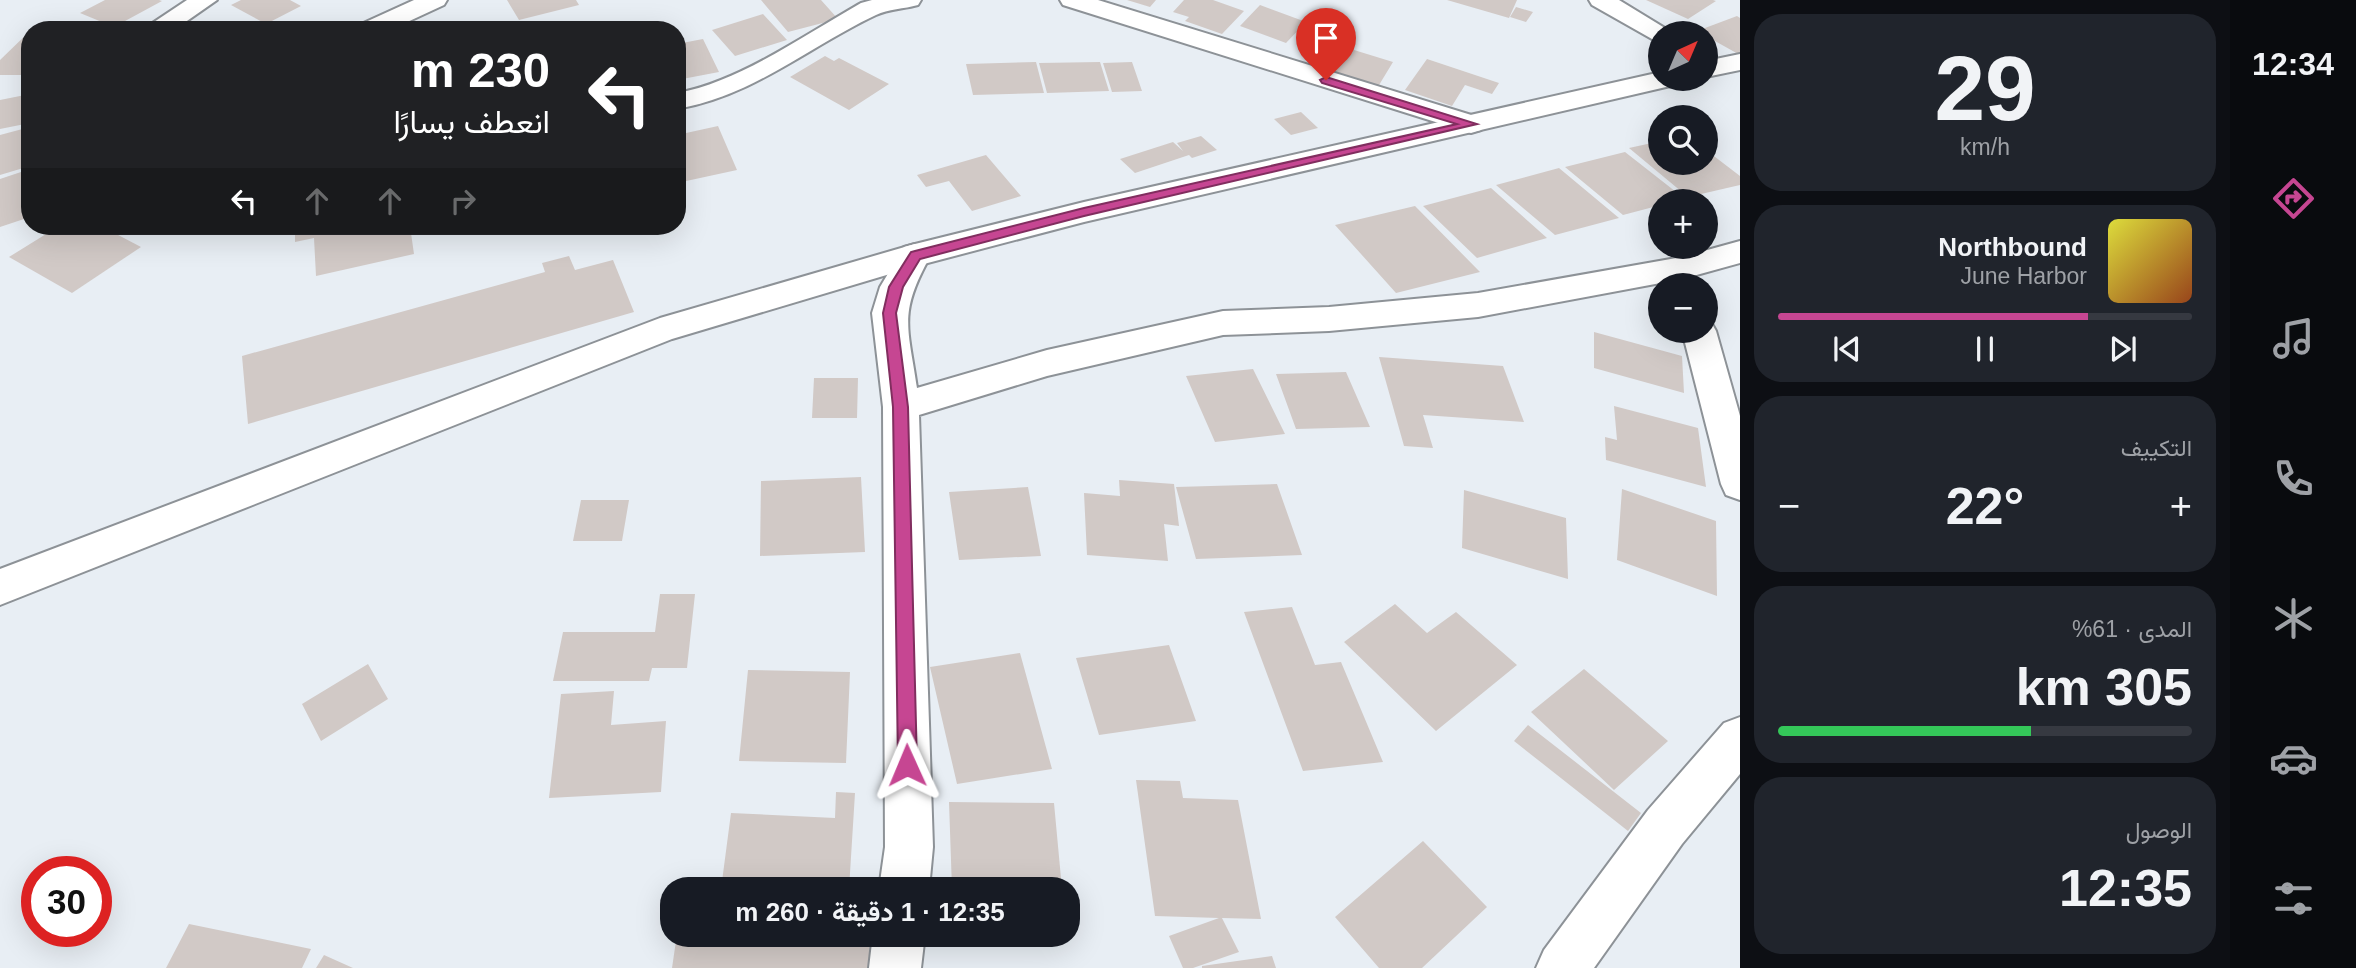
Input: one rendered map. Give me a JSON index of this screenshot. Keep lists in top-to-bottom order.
{
  "north": "top right",
  "page": {
    "tabs": "12:34",
    "tile": [
      ["29", "km/h"],
      "التكييف",
      ["المدى · 61%", "305 km"],
      ["الوصول", "12:35"]
    ],
    "map_buttons": ["+", "−"],
    "turn": ["230 m", "انعطف يسارًا"],
    "song": ["Northbound", "June Harbor"],
    "heat": ["−", "22°", "+"],
    "limit": "30",
    "trip": "12:35 · 1 دقيقة · 260 m"
  }
}
